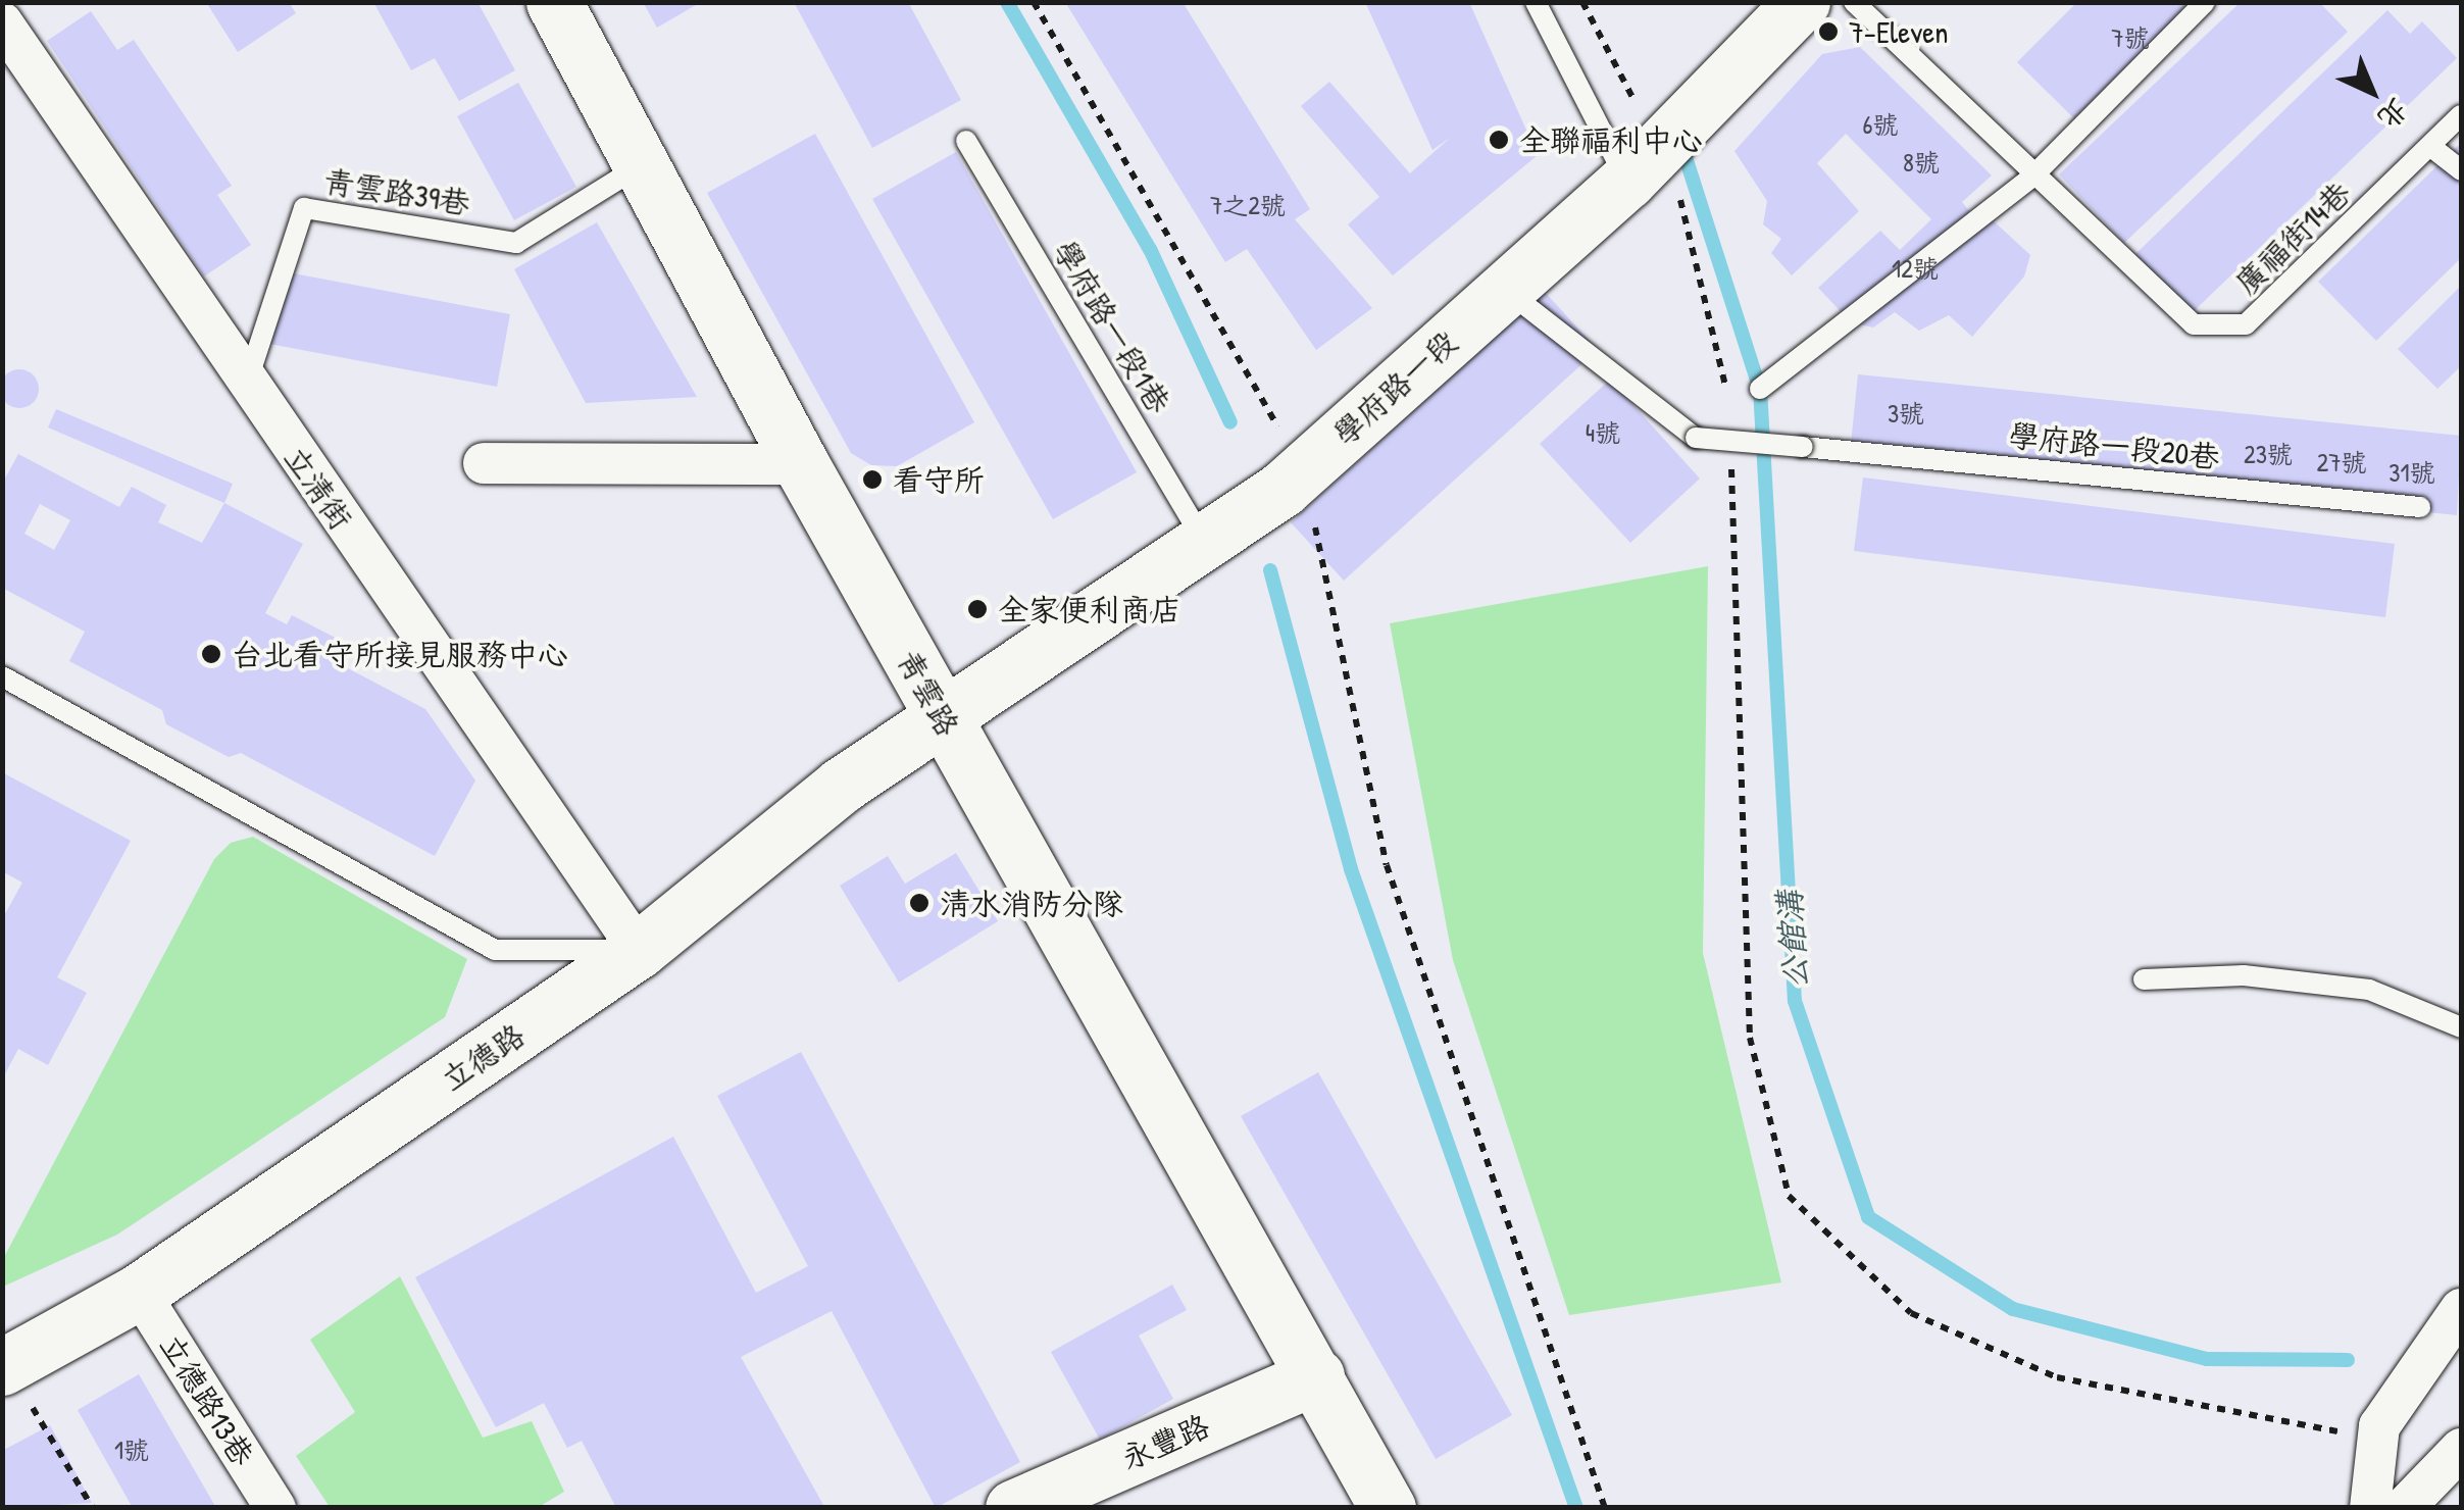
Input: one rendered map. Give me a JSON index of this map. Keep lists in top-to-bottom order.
{
  "streets": {
    "street": [
      "學府路一段",
      "立清街",
      "青雲路",
      "立德路",
      "立德路13巷",
      "永豐路"
    ],
    "lane": [
      "青雲路39巷",
      "廣福街14巷",
      "學府路一段1巷",
      "學府路一段20巷"
    ]
  },
  "crossings": [
    ["青雲路39巷", "立清街"],
    ["青雲路39巷", "青雲路"],
    ["學府路一段1巷", "學府路一段"],
    ["學府路一段", "學府路一段20巷"],
    ["學府路一段", "青雲路"],
    ["學府路一段", "立德路"],
    ["立清街", "立德路"],
    ["青雲路", "立德路"],
    ["青雲路", "永豐路"],
    ["立德路", "立德路13巷"]
  ],
  "water": ["公館溝"],
  "places": [
    "7-Eleven",
    "全聯福利中心",
    "看守所",
    "全家便利商店",
    "台北看守所接見服務中心",
    "清水消防分隊"
  ],
  "house_numbers": [
    "7號",
    "6號",
    "8號",
    "7之2號",
    "12號",
    "3號",
    "4號",
    "23號",
    "27號",
    "31號",
    "1號"
  ],
  "north": "bottom right"
}
